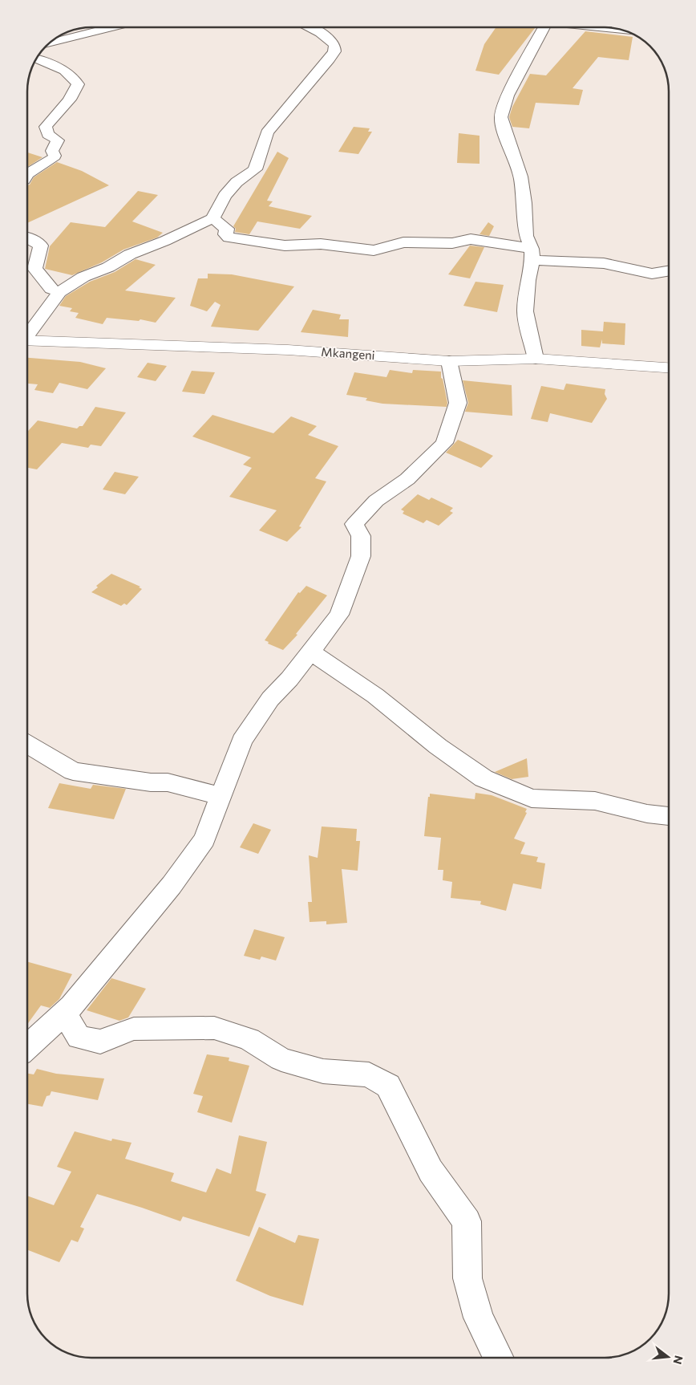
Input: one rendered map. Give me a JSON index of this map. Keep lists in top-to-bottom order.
{
  "streets": {
    "street": ["Mkangeni"]
  },
  "north": "right"
}
